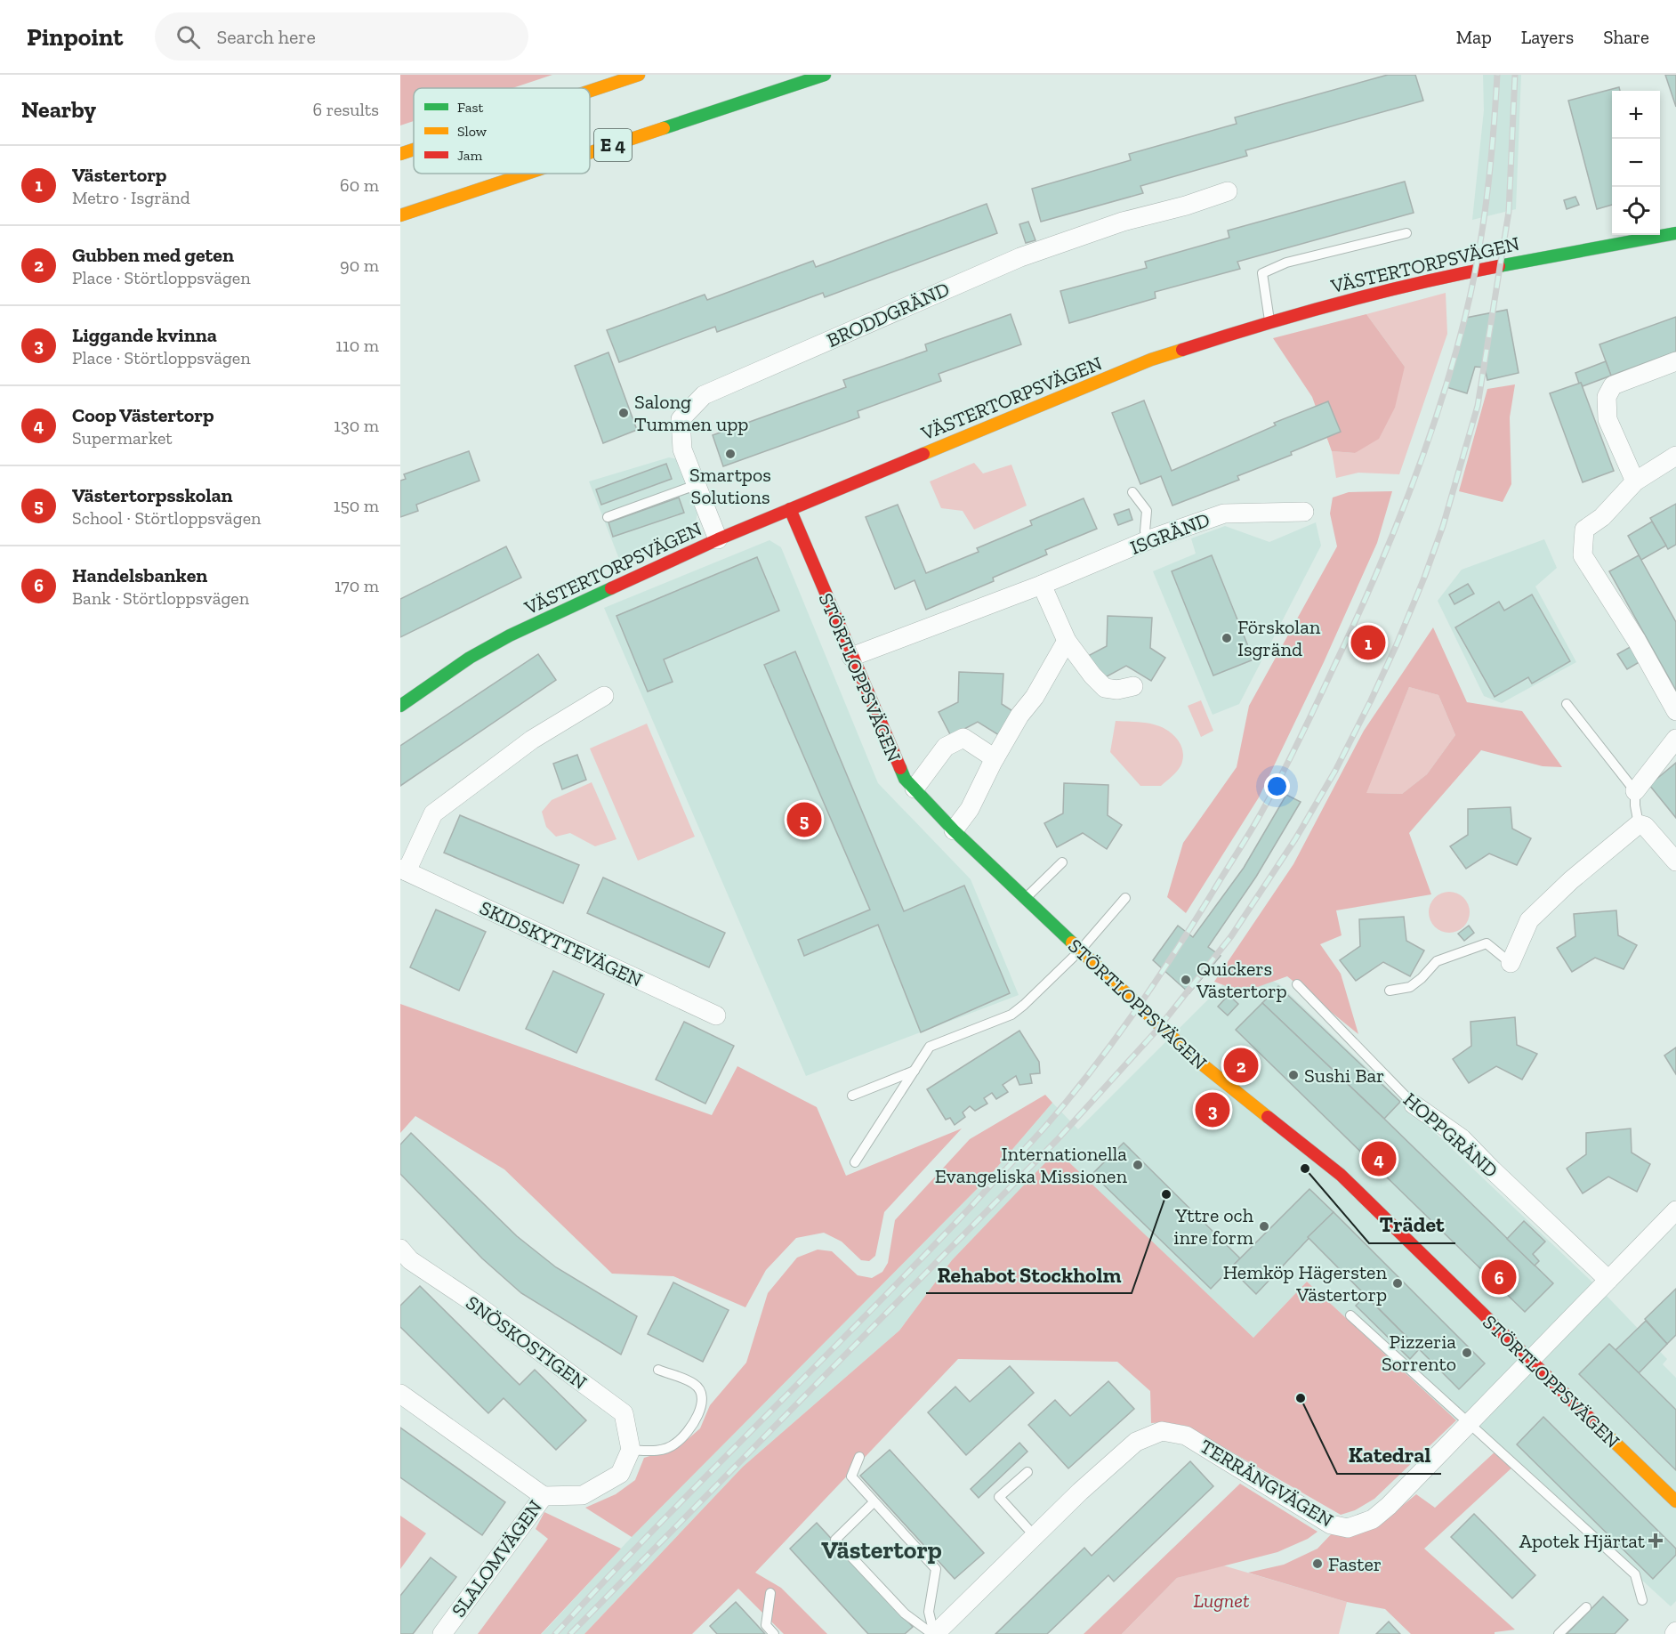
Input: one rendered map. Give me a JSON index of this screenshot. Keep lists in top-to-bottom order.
{
  "streets": {
    "main road": ["E 4", "VÄSTERTORPSVÄGEN", "STÖRTLOPPSVÄGEN"],
    "street": [
      "BRODDGRÄND",
      "ISGRÄND",
      "SKIDSKYTTEVÄGEN",
      "HOPPGRÄND",
      "SNÖSKOSTIGEN",
      "TERRÄNGVÄGEN",
      "SLALOMVÄGEN"
    ]
  },
  "crossings": [
    ["VÄSTERTORPSVÄGEN", "BRODDGRÄND"],
    ["VÄSTERTORPSVÄGEN", "STÖRTLOPPSVÄGEN"],
    ["ISGRÄND", "STÖRTLOPPSVÄGEN"],
    ["STÖRTLOPPSVÄGEN", "TERRÄNGVÄGEN"],
    ["HOPPGRÄND", "TERRÄNGVÄGEN"]
  ],
  "districts": ["Västertorp"],
  "parks": ["Lugnet"],
  "places": {
    "other": [
      "Salong Tummen upp",
      "Smartpos Solutions",
      "Förskolan Isgränd",
      "Quickers Västertorp",
      "Sushi Bar",
      "Internationella Evangeliska Missionen",
      "Trädet",
      "Rehabot Stockholm",
      "Yttre och inre form",
      "Hemköp Hägersten Västertorp",
      "Pizzeria Sorrento",
      "Katedral",
      "Faster"
    ],
    "health": ["Apotek Hjärtat"]
  },
  "legend": ["Fast", "Slow", "Jam"],
  "page": {
    "header": "Pinpoint",
    "search": "Search here",
    "nav": ["Map", "Layers", "Share"],
    "heading": ["Nearby", "6 results"],
    "map_buttons": ["+", "−"],
    "list": [
      {
        "mark": "1",
        "name": "Västertorp",
        "note": "Metro · Isgränd",
        "value": "60 m"
      },
      {
        "mark": "2",
        "name": "Gubben med geten",
        "note": "Place · Störtloppsvägen",
        "value": "90 m"
      },
      {
        "mark": "3",
        "name": "Liggande kvinna",
        "note": "Place · Störtloppsvägen",
        "value": "110 m"
      },
      {
        "mark": "4",
        "name": "Coop Västertorp",
        "note": "Supermarket",
        "value": "130 m"
      },
      {
        "mark": "5",
        "name": "Västertorpsskolan",
        "note": "School · Störtloppsvägen",
        "value": "150 m"
      },
      {
        "mark": "6",
        "name": "Handelsbanken",
        "note": "Bank · Störtloppsvägen",
        "value": "170 m"
      }
    ],
    "pins": [
      "1",
      "5",
      "2",
      "3",
      "4",
      "6"
    ]
  }
}
